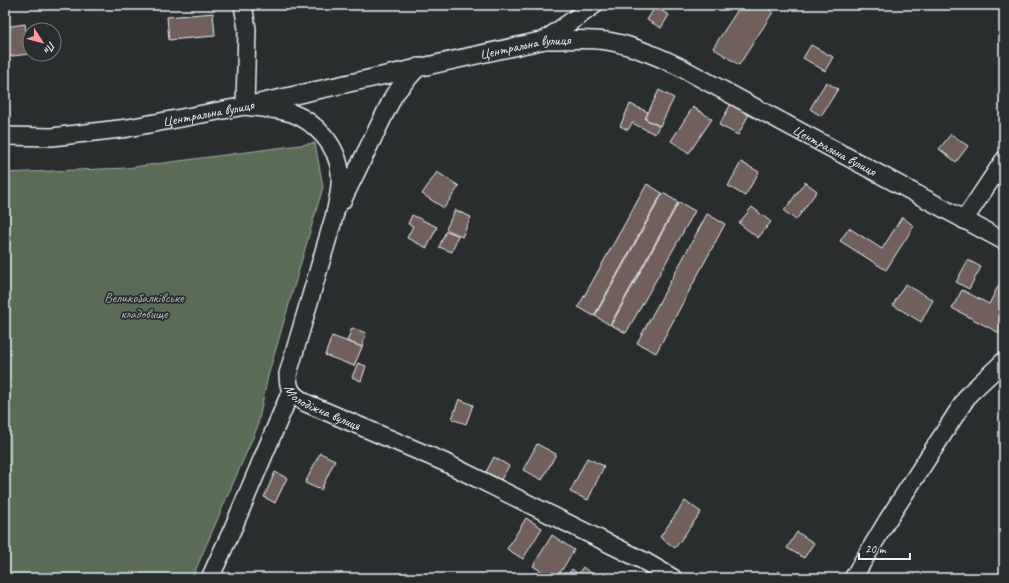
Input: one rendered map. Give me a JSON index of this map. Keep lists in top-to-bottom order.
{
  "streets": {
    "street": ["Центральна вулиця", "Молодіжна вулиця"]
  },
  "crossings": [
    ["Центральна вулиця", "Молодіжна вулиця"]
  ],
  "parks": ["Великобалківське кладовище"],
  "scale_bar": "20 m",
  "north": "bottom right"
}
